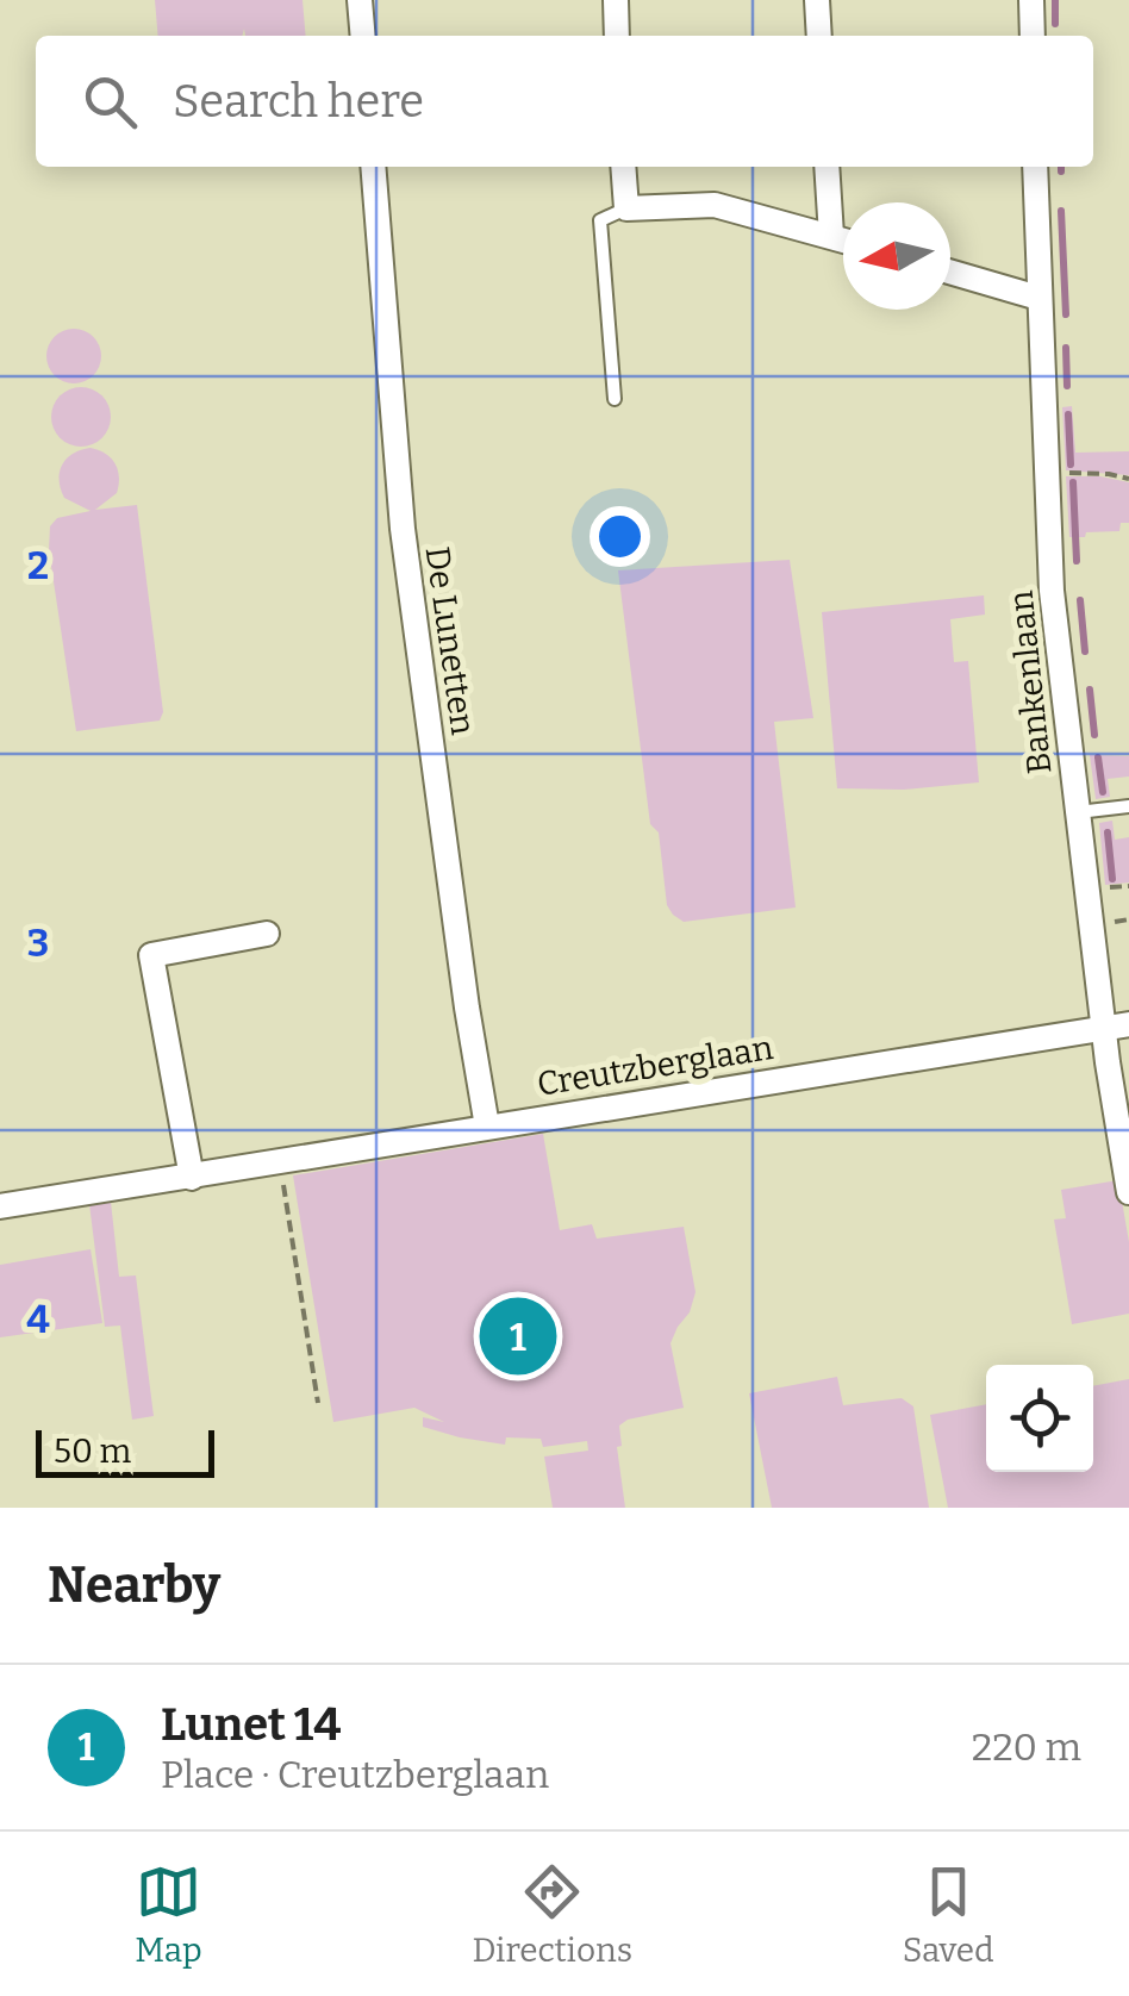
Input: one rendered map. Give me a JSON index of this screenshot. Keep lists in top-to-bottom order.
{
  "streets": {
    "street": ["De Lunetten", "Bankenlaan", "Creutzberglaan"]
  },
  "crossings": [
    ["De Lunetten", "Creutzberglaan"],
    ["Bankenlaan", "Creutzberglaan"]
  ],
  "scale_bar": "50 m",
  "north": "left",
  "page": {
    "search": "Search here",
    "pins": "1",
    "scale": "50 m",
    "heading": "Nearby",
    "list": [
      {
        "mark": "1",
        "name": "Lunet 14",
        "note": "Place · Creutzberglaan",
        "value": "220 m"
      }
    ],
    "nav": ["Map", "Directions", "Saved"]
  },
  "grid": {
    "rows": ["2", "3", "4"]
  }
}
